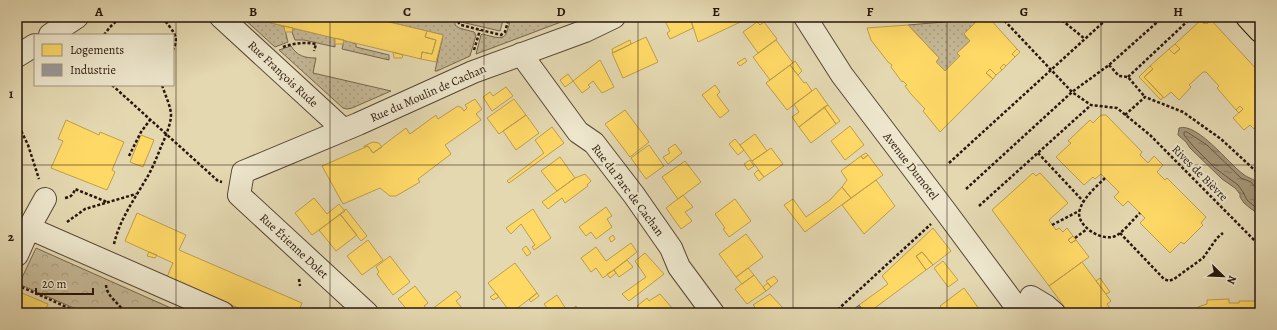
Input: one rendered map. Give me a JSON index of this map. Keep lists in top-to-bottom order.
{
  "streets": {
    "street": [
      "Rue François Rude",
      "Rue du Moulin de Cachan",
      "Avenue Dumotel",
      "Rue du Parc de Cachan",
      "Rue Étienne Dolet"
    ],
    "path": ["Rives de Bièvre"]
  },
  "crossings": [
    ["Rue François Rude", "Rue du Moulin de Cachan"],
    ["Rue du Moulin de Cachan", "Rue du Parc de Cachan"],
    ["Rue du Moulin de Cachan", "Rue Étienne Dolet"]
  ],
  "legend": ["Logements", "Industrie"],
  "scale_bar": "20 m",
  "north": "bottom right",
  "grid": {
    "columns": [
      "A",
      "B",
      "C",
      "D",
      "E",
      "F",
      "G",
      "H"
    ],
    "rows": ["1", "2"]
  }
}
